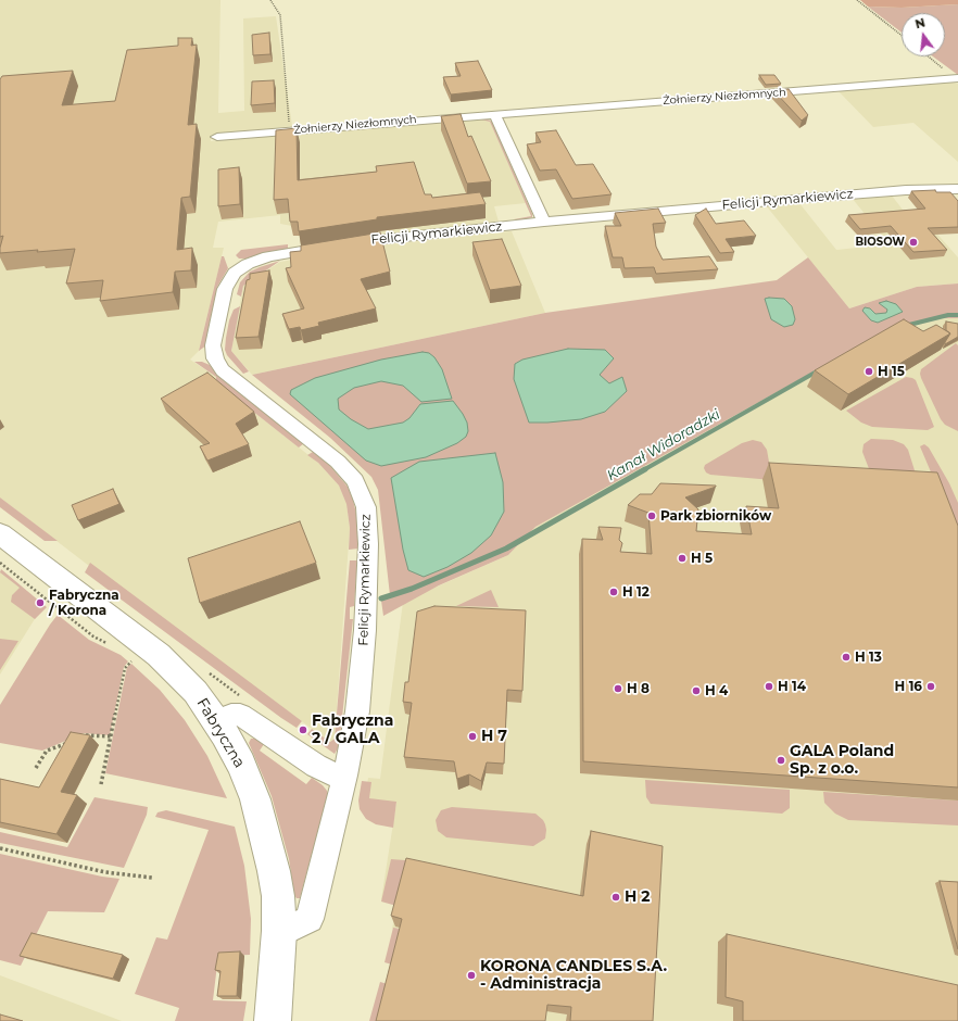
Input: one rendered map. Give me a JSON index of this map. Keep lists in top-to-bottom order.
{
  "streets": {
    "street": ["Żołnierzy Niezłomnych", "Felicji Rymarkiewicz", "Fabryczna"]
  },
  "crossings": [
    ["Felicji Rymarkiewicz", "Fabryczna"]
  ],
  "water": ["Kanał Widoradzki"],
  "places": [
    "BIOSOW",
    "H 15",
    "Park zbiorników",
    "H 5",
    "H 12",
    "Fabryczna / Korona",
    "H 13",
    "H 14",
    "H 16",
    "H 8",
    "H 4",
    "Fabryczna 2 / GALA",
    "H 7",
    "GALA Poland Sp. z o.o.",
    "H 2",
    "KORONA CANDLES S.A. - Administracja"
  ],
  "north": "top"
}
